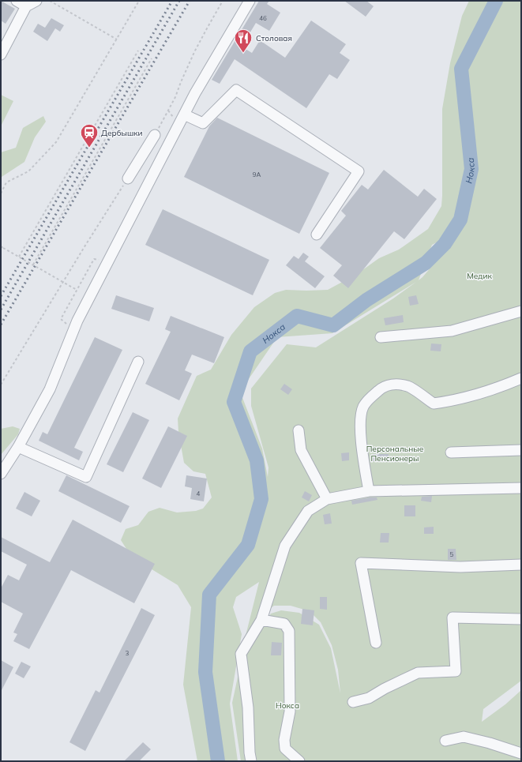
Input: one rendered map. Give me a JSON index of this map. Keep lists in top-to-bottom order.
{
  "water": ["Нокса"],
  "parks": ["Медик", "Персональные Пенсионеры", "Нокса"],
  "places": {
    "restaurant": ["Столовая"],
    "station": ["Дербышки"]
  },
  "house_numbers": [
    "46",
    "9А",
    "4",
    "5",
    "3"
  ]
}
